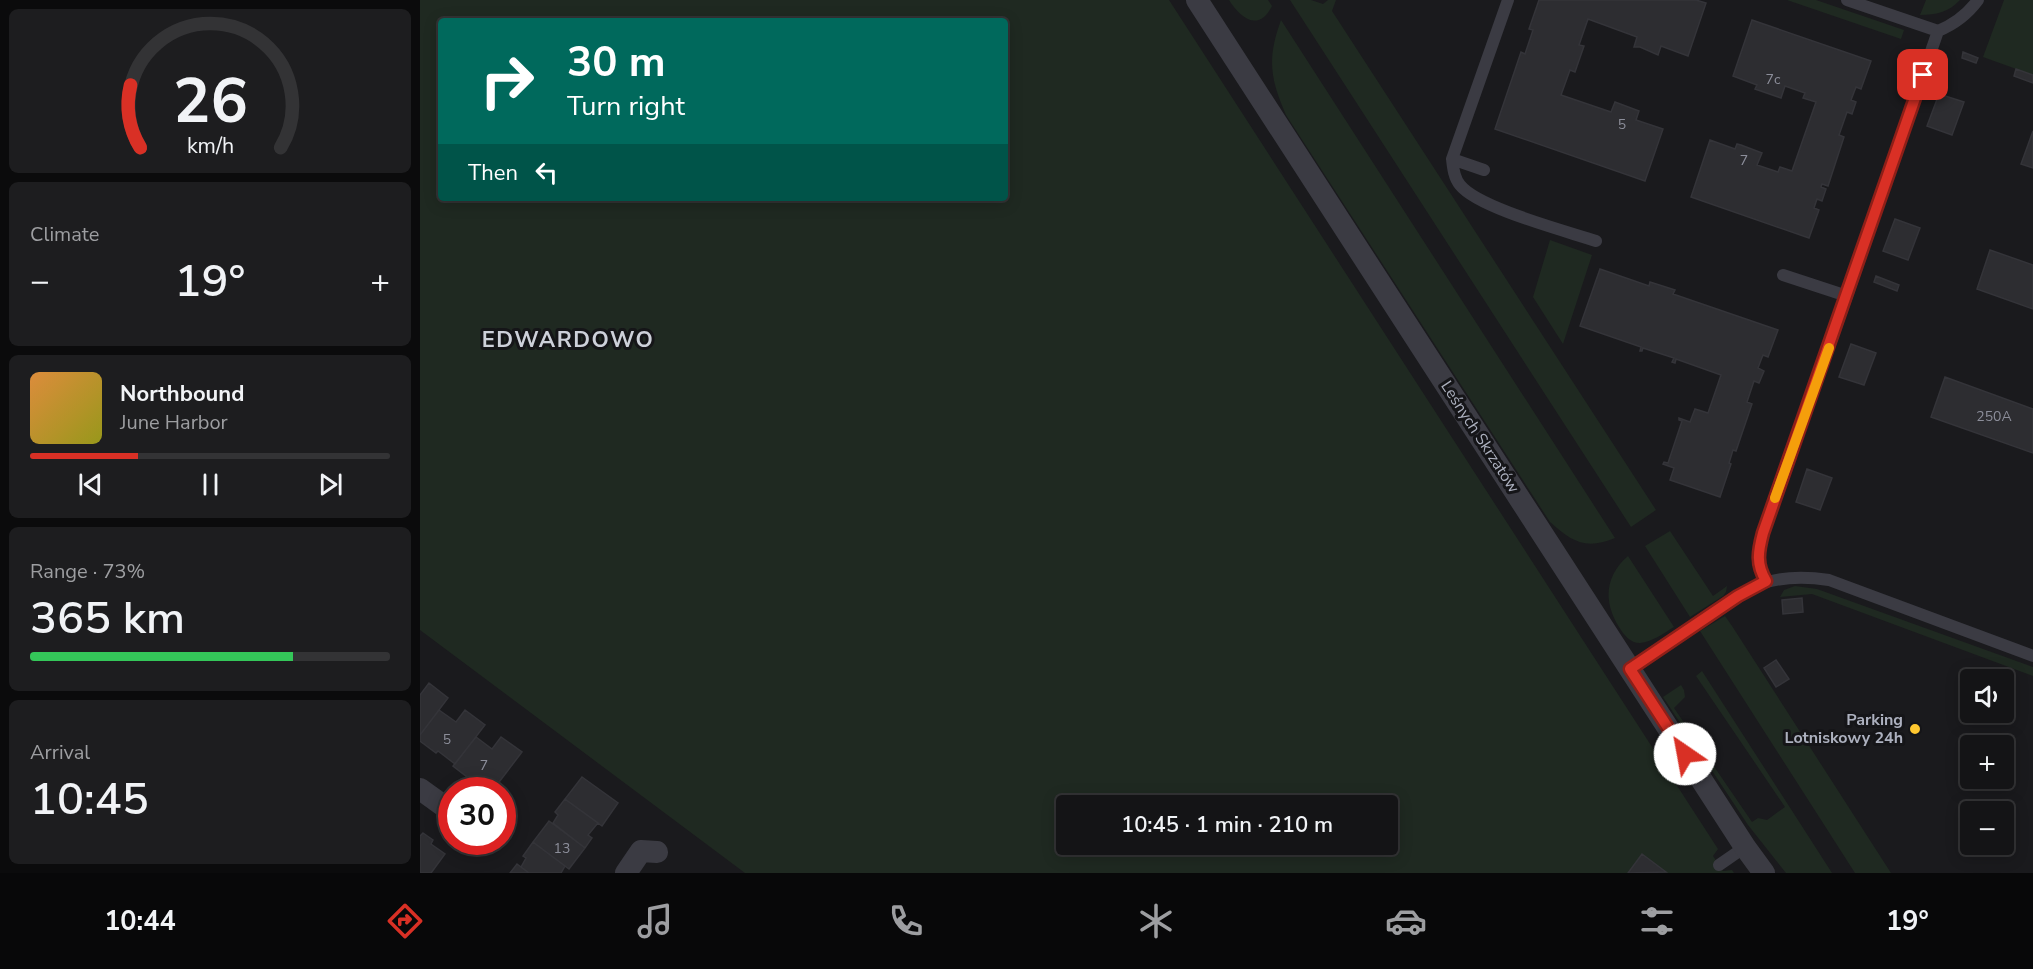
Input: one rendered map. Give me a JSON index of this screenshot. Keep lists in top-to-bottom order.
{
  "streets": {
    "street": ["Leśnych Skrzatów"]
  },
  "districts": ["EDWARDOWO"],
  "places": ["Parking Lotniskowy 24h"],
  "house_numbers": [
    "7c",
    "5",
    "7",
    "250A",
    "5",
    "7",
    "13"
  ],
  "page": {
    "turn": ["30 m", "Turn right"],
    "then": "Then",
    "tile": [
      "Climate",
      ["Range · 73%", "365 km"],
      ["Arrival", "10:45"]
    ],
    "heat": ["−", "19°", "+"],
    "song": ["Northbound", "June Harbor"],
    "map_buttons": ["+", "−"],
    "limit": "30",
    "trip": "10:45 · 1 min · 210 m",
    "tabs": ["10:44", "19°"],
    "gauge": ["26", "km/h"]
  }
}
